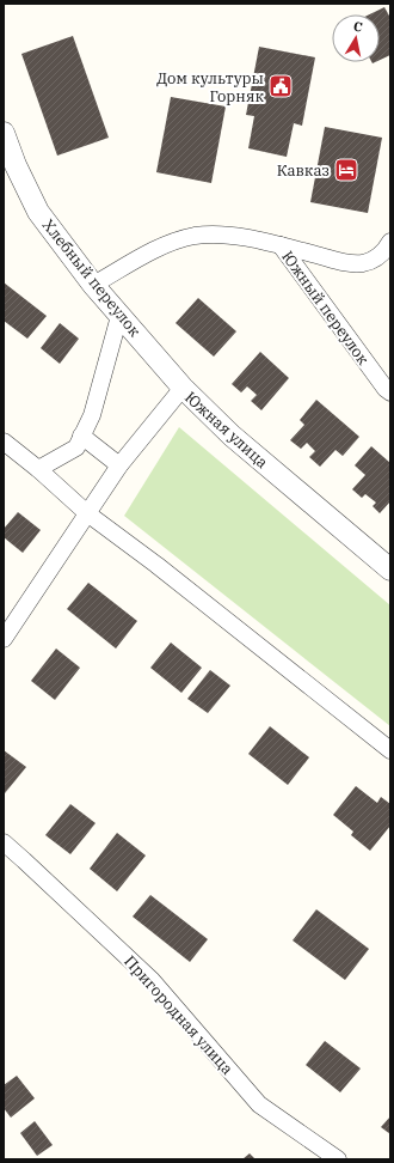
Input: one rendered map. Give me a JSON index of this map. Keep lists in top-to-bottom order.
{
  "streets": {
    "street": [
      "Хлебный переулок",
      "Южный переулок",
      "Южная улица",
      "Пригородная улица"
    ]
  },
  "crossings": [
    ["Хлебный переулок", "Южная улица"]
  ],
  "places": {
    "public building": ["Дом культуры Горняк"],
    "hotel": ["Кавказ"]
  },
  "north": "top"
}
